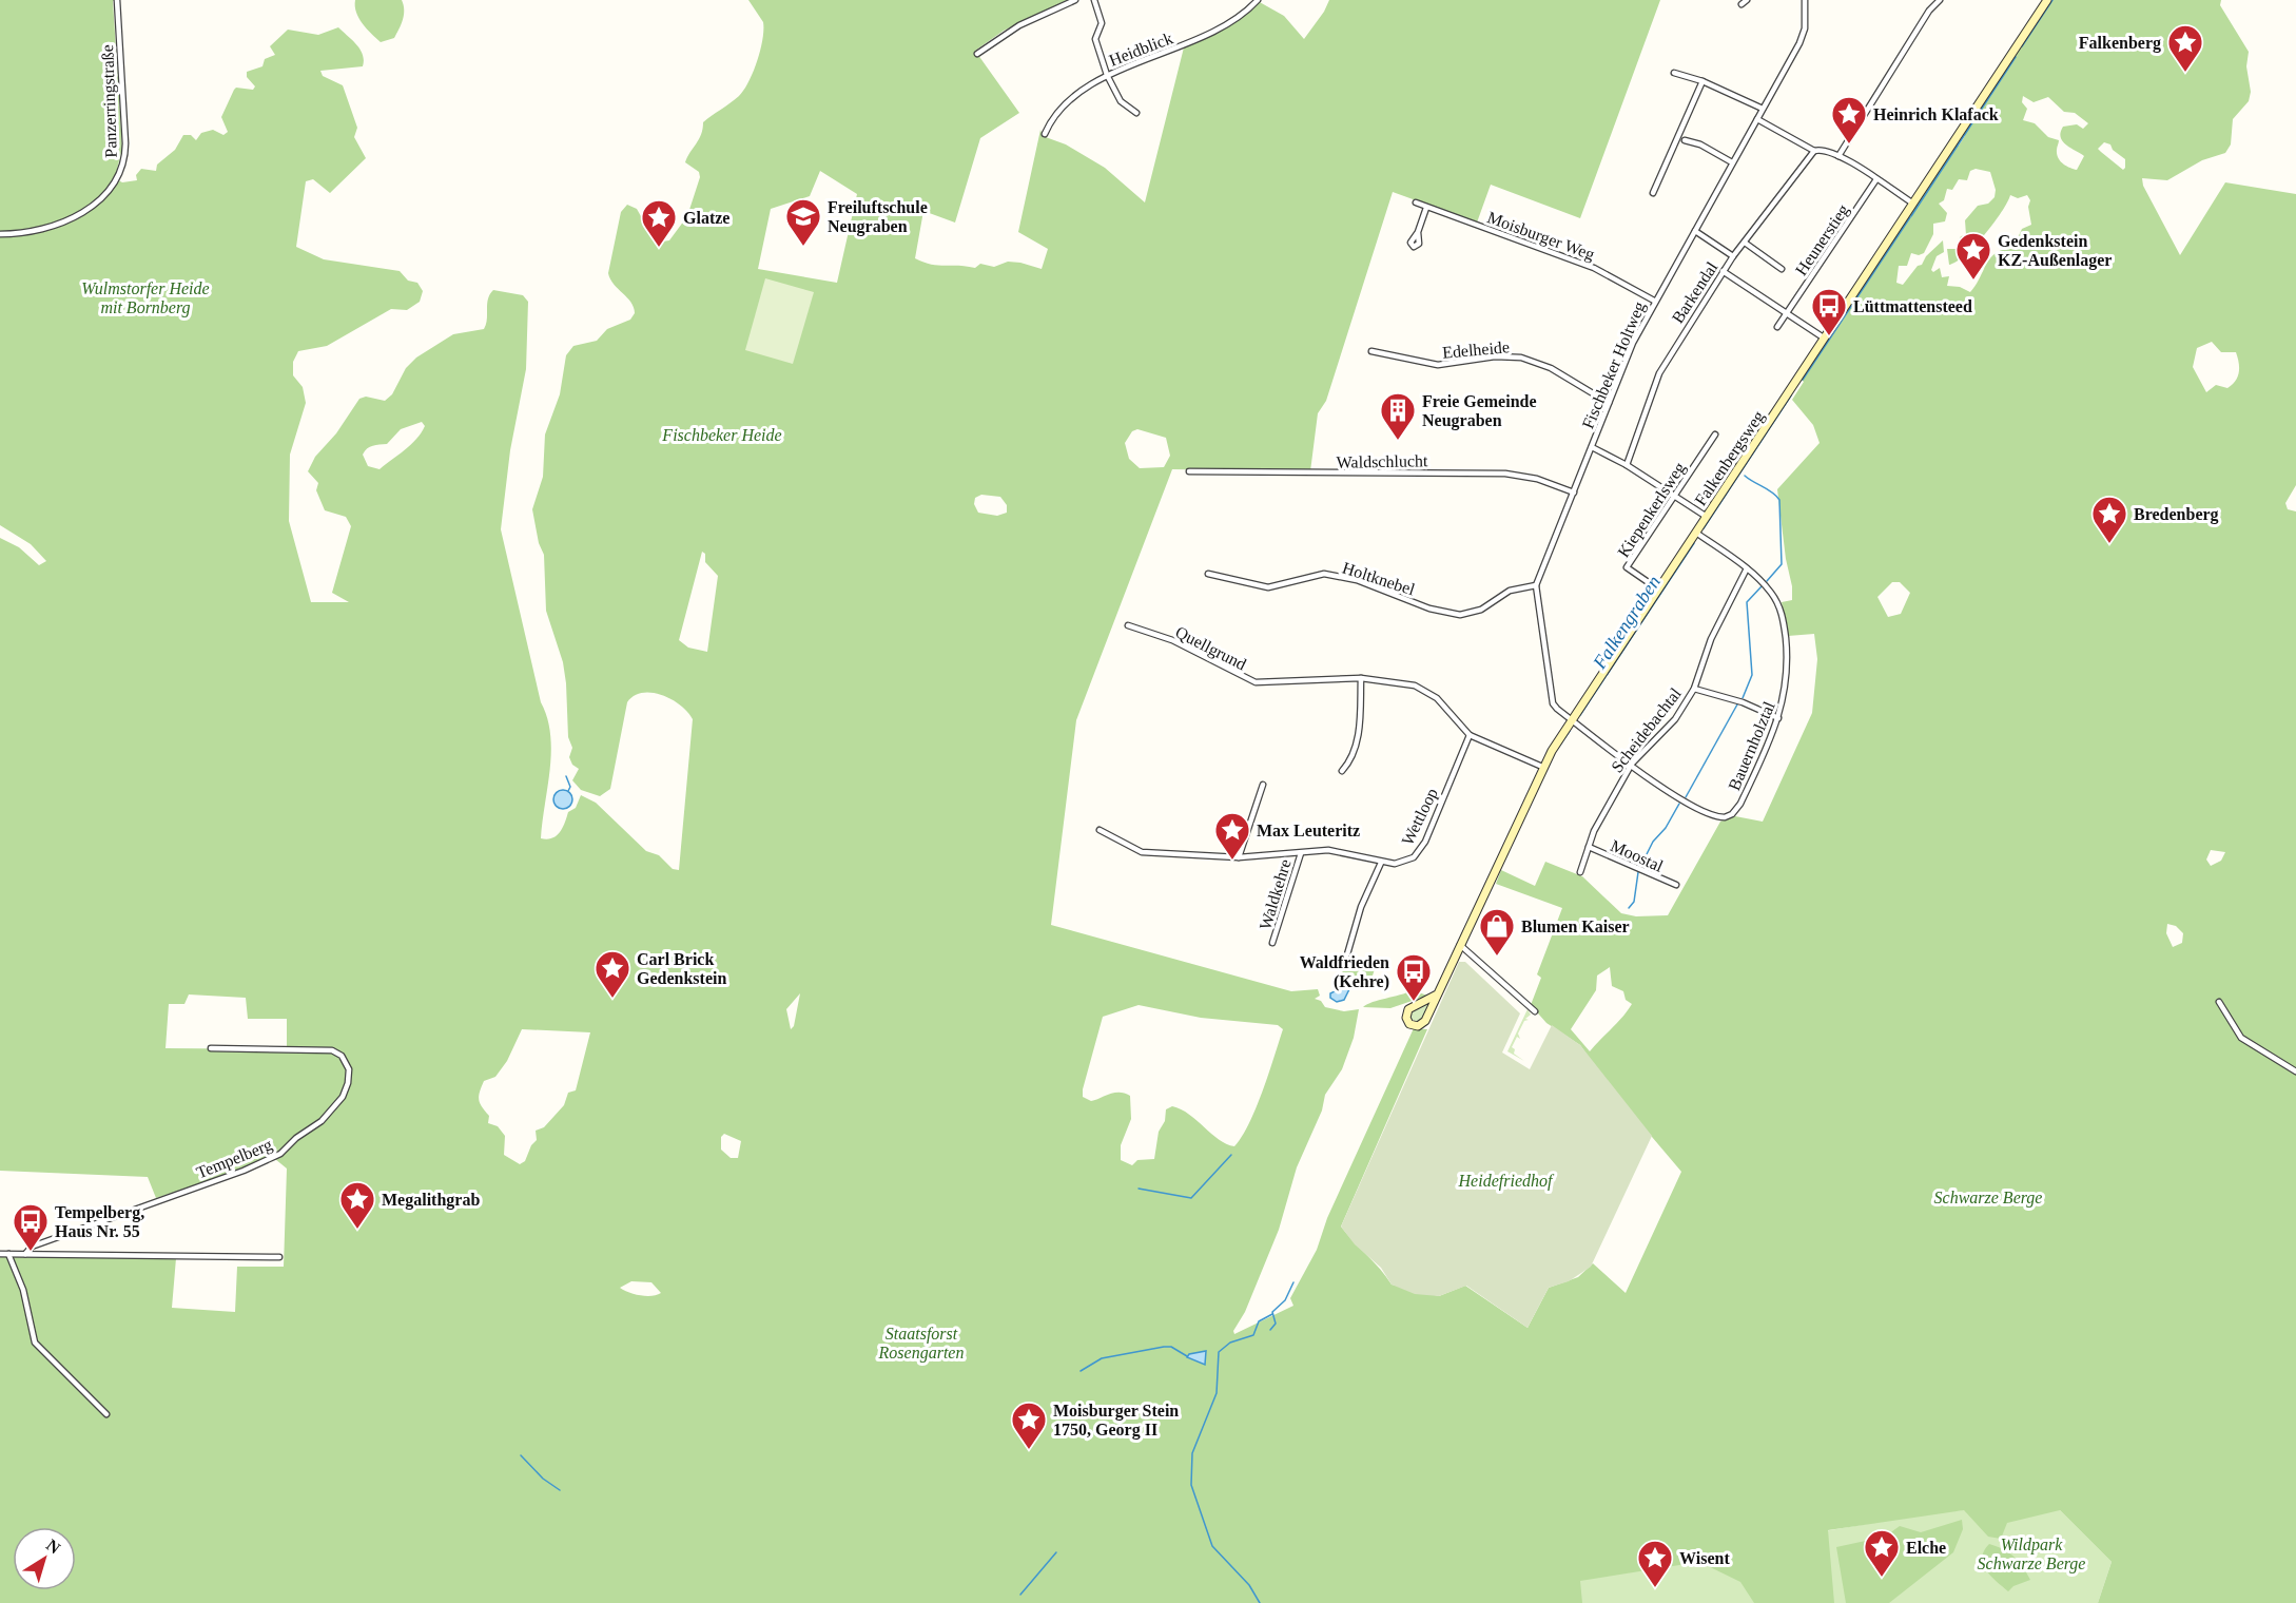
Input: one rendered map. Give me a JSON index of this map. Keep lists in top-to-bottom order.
{
  "streets": {
    "street": [
      "Heidblick",
      "Panzerringstraße",
      "Moisburger Weg",
      "Heunerstieg",
      "Barkendal",
      "Edelheide",
      "Fischbeker Holtweg",
      "Falkenbergsweg",
      "Waldschlucht",
      "Kiepenkerlsweg",
      "Holtknebel",
      "Quellgrund",
      "Scheidebachtal",
      "Bauernholztal",
      "Wettloop",
      "Moostal",
      "Waldkehre",
      "Tempelberg"
    ]
  },
  "crossings": [
    ["Moisburger Weg", "Fischbeker Holtweg"],
    ["Edelheide", "Fischbeker Holtweg"],
    ["Fischbeker Holtweg", "Waldschlucht"],
    ["Fischbeker Holtweg", "Holtknebel"],
    ["Falkenbergsweg", "Kiepenkerlsweg"],
    ["Falkenbergsweg", "Quellgrund"],
    ["Falkenbergsweg", "Bauernholztal"],
    ["Quellgrund", "Wettloop"],
    ["Scheidebachtal", "Bauernholztal"],
    ["Scheidebachtal", "Moostal"],
    ["Wettloop", "Waldkehre"]
  ],
  "water": ["Falkengraben"],
  "parks": [
    "Wulmstorfer Heide mit Bornberg",
    "Fischbeker Heide",
    "Heidefriedhof",
    "Schwarze Berge",
    "Staatsforst Rosengarten",
    "Wildpark Schwarze Berge"
  ],
  "places": {
    "place": [
      "Falkenberg",
      "Heinrich Klafack",
      "Glatze",
      "Gedenkstein KZ-Außenlager",
      "Bredenberg",
      "Max Leuteritz",
      "Carl Brick Gedenkstein",
      "Megalithgrab",
      "Moisburger Stein 1750, Georg II",
      "Elche",
      "Wisent"
    ],
    "school or university": ["Freiluftschule Neugraben"],
    "bus stop": ["Lüttmattensteed", "Waldfrieden (Kehre)", "Tempelberg, Haus Nr. 55"],
    "building": ["Freie Gemeinde Neugraben"],
    "shop": ["Blumen Kaiser"]
  },
  "north": "top right"
}
